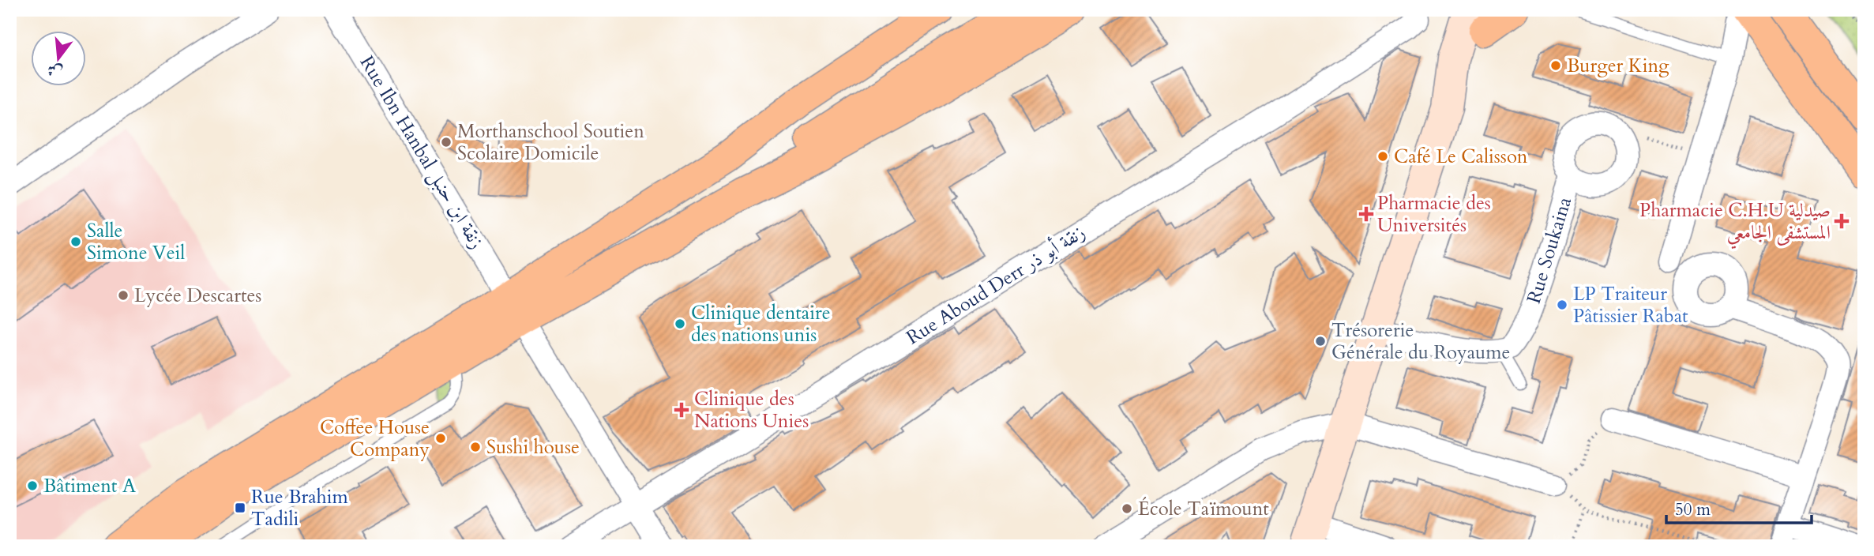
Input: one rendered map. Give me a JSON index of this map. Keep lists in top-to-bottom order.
{
  "streets": {
    "street": ["Rue Ibn Hanbal زنقة ابن حنبل", "Rue Soukaina", "Rue Aboud Derr زنقة أبو ذر"]
  },
  "crossings": [
    ["Rue Ibn Hanbal زنقة ابن حنبل", "Rue Aboud Derr زنقة أبو ذر"]
  ],
  "places": {
    "other": [
      "Burger King",
      "Morthanschool Soutien Scolaire Domicile",
      "Café Le Calisson",
      "Salle Simone Veil",
      "Lycée Descartes",
      "LP Traiteur Pâtissier Rabat",
      "Clinique dentaire des nations unis",
      "Trésorerie Générale du Royaume",
      "Coffee House Company",
      "Sushi house",
      "Bâtiment A",
      "École Taïmount"
    ],
    "health": ["Pharmacie des Universités", "Pharmacie C.H.U صيدلية المستشفى الجامعي", "Clinique des Nations Unies"],
    "transit": ["Rue Brahim Tadili"]
  },
  "scale_bar": "50 m",
  "north": "bottom"
}
